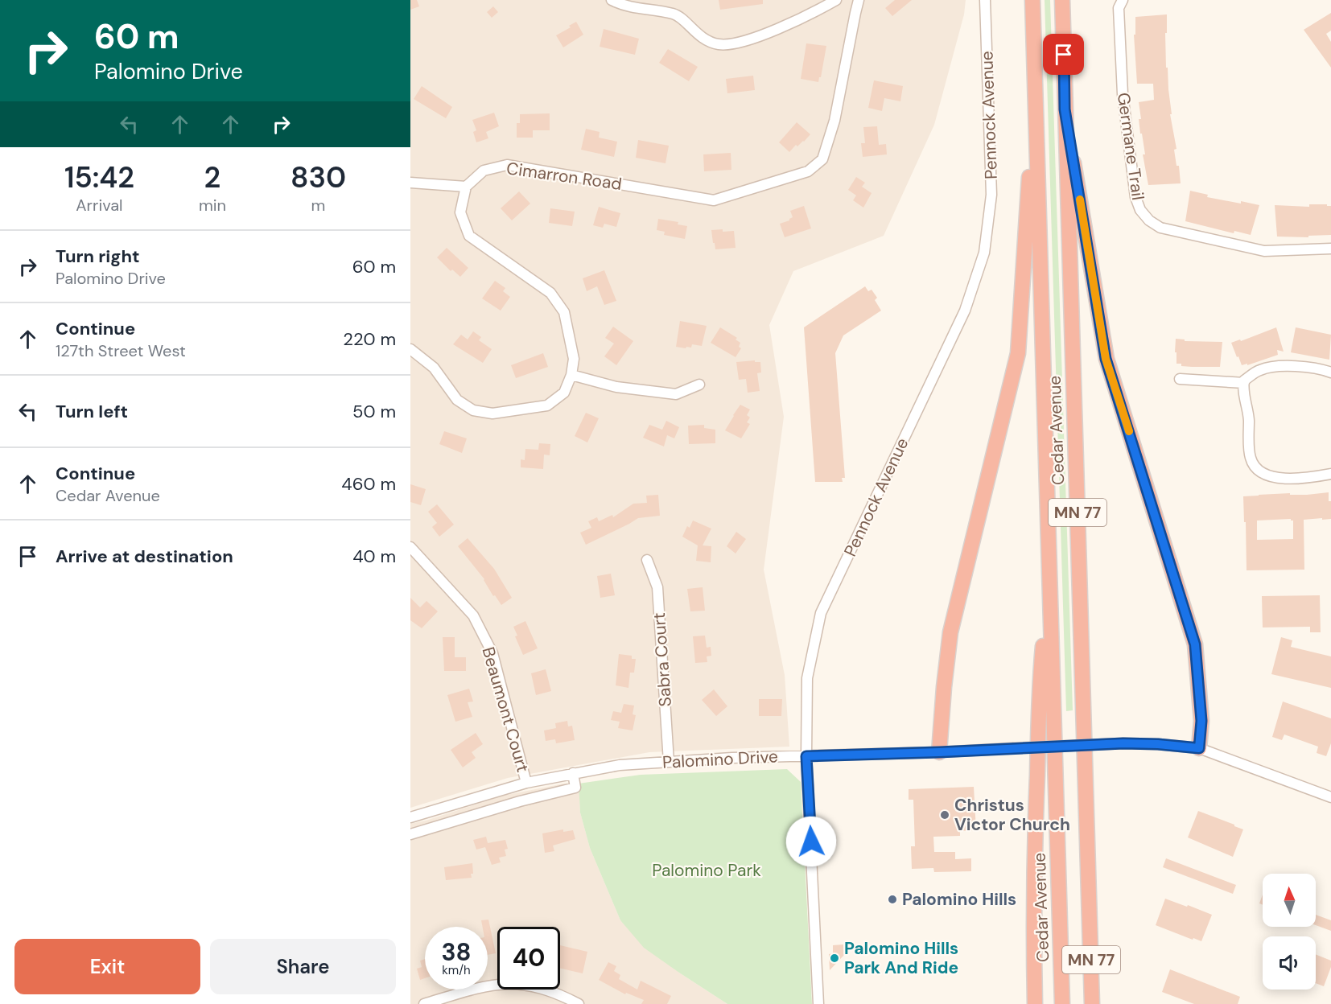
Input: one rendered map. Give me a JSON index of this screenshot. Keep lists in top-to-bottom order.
{
  "streets": {
    "highway": ["Cedar Avenue", "MN 77"],
    "street": [
      "Pennock Avenue",
      "Germane Trail",
      "Cimarron Road",
      "Sabra Court",
      "Beaumont Court",
      "Palomino Drive"
    ]
  },
  "crossings": [
    ["Pennock Avenue", "Palomino Drive"],
    ["Sabra Court", "Palomino Drive"],
    ["Beaumont Court", "Palomino Drive"]
  ],
  "parks": ["Palomino Park"],
  "places": ["Christus Victor Church", "Palomino Hills", "Palomino Hills Park And Ride"],
  "north": "top",
  "page": {
    "turn": ["60 m", "Palomino Drive"],
    "eta": [
      "15:42",
      "Arrival",
      "2",
      "min",
      "830",
      "m"
    ],
    "list": [
      {
        "name": "Turn right",
        "note": "Palomino Drive",
        "value": "60 m"
      },
      {
        "name": "Continue",
        "note": "127th Street West",
        "value": "220 m"
      },
      {
        "name": "Turn left",
        "value": "50 m"
      },
      {
        "name": "Continue",
        "note": "Cedar Avenue",
        "value": "460 m"
      },
      {
        "name": "Arrive at destination",
        "value": "40 m"
      }
    ],
    "speed": "38 km/h",
    "limit": "40",
    "buttons": ["Exit", "Share"]
  }
}
